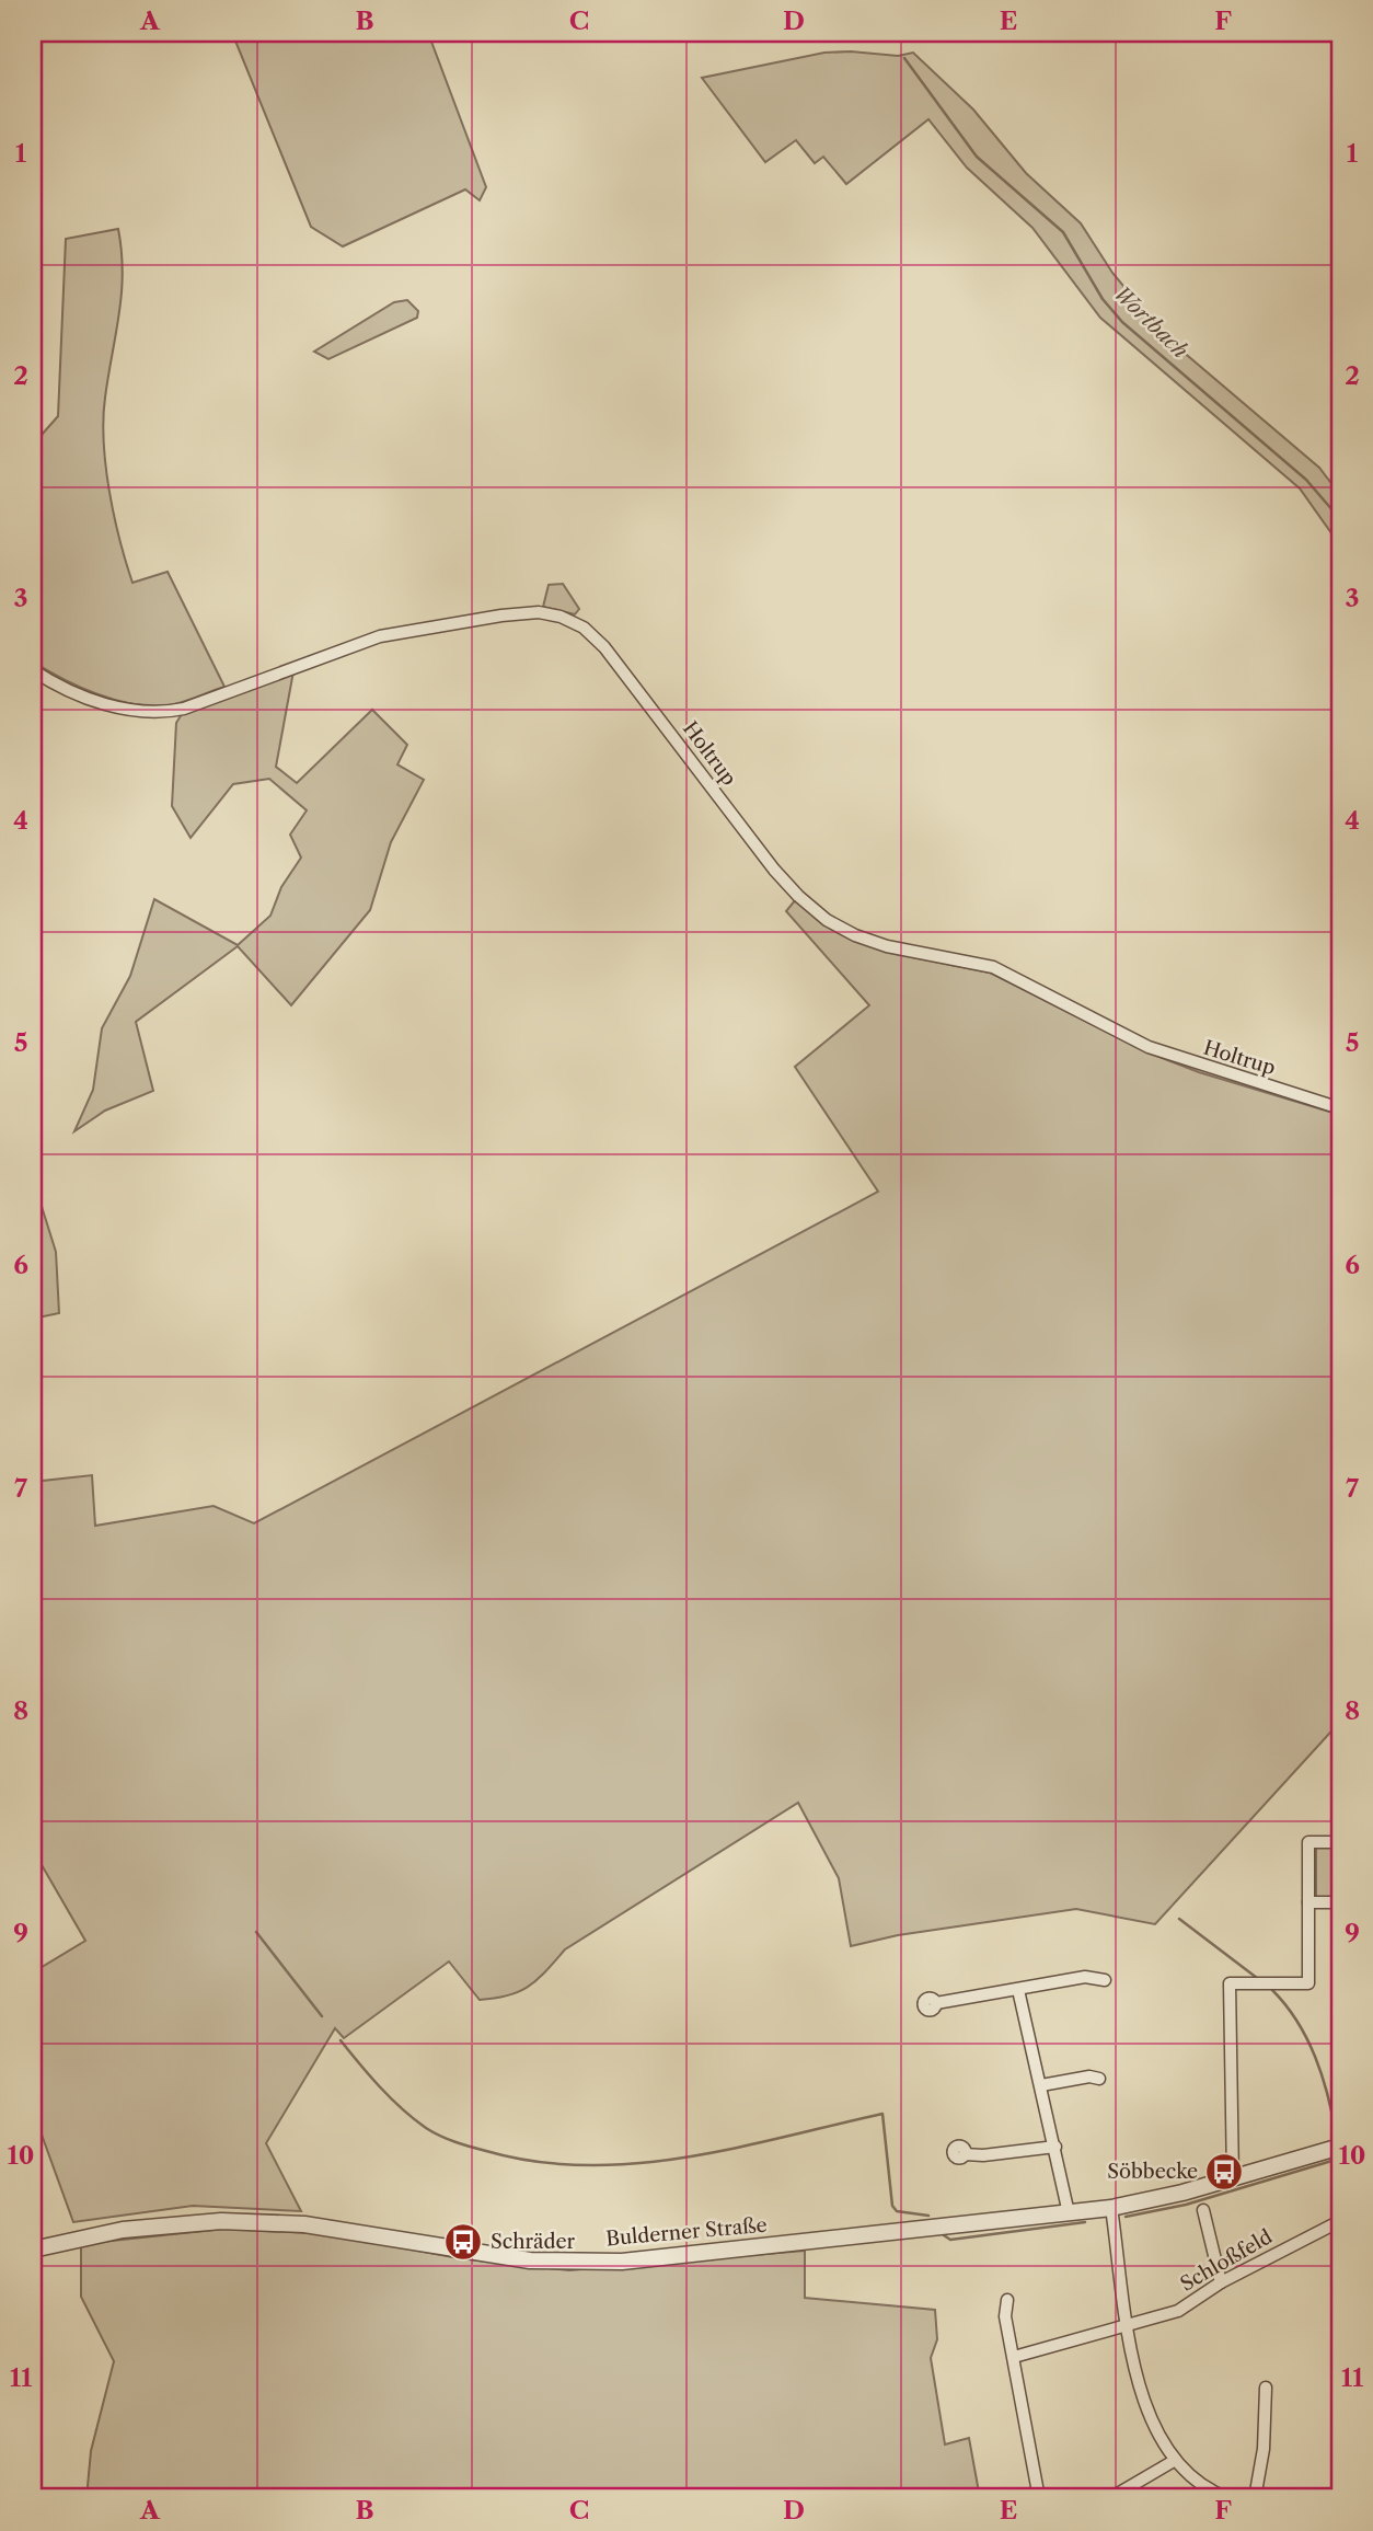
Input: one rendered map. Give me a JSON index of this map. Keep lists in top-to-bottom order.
{
  "streets": {
    "street": ["Holtrup", "Bulderner Straße", "Schloßfeld"]
  },
  "water": ["Wortbach"],
  "places": {
    "bus stop": ["Söbbecke", "Schräder"]
  },
  "grid": {
    "columns": [
      "A",
      "B",
      "C",
      "D",
      "E",
      "F"
    ],
    "rows": [
      "1",
      "2",
      "3",
      "4",
      "5",
      "6",
      "7",
      "8",
      "9",
      "10",
      "11"
    ]
  }
}
